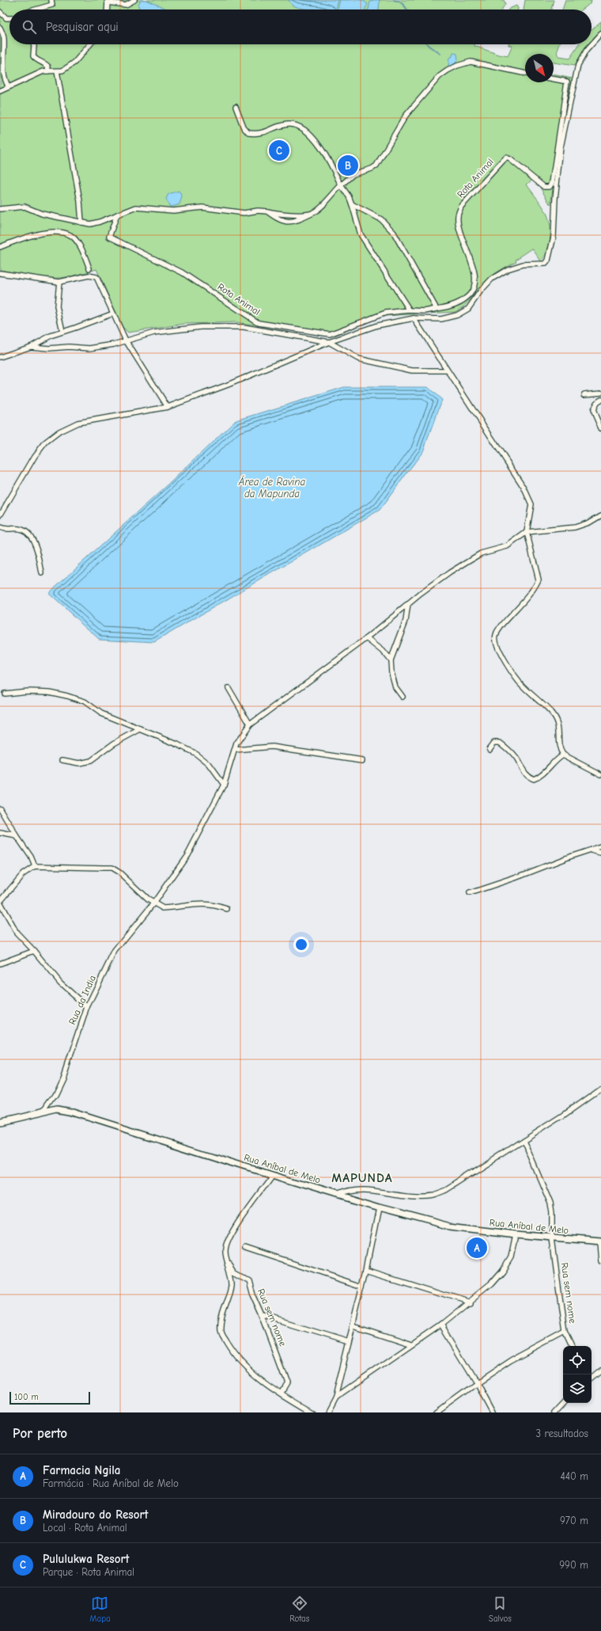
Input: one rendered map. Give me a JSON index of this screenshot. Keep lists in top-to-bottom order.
{
  "streets": {
    "street": [
      "Rota Animal",
      "Rua da India",
      "Rua Aníbal de Melo",
      "Rua sem nome"
    ]
  },
  "crossings": [
    ["Rua da India", "Rua Aníbal de Melo"],
    ["Rua Aníbal de Melo", "Rua sem nome"]
  ],
  "districts": ["MAPUNDA"],
  "water": ["Área de Ravina da Mapunda"],
  "scale_bar": "100 m",
  "north": "bottom right",
  "page": {
    "search": "Pesquisar aqui",
    "pins": ["C", "B", "A"],
    "scale": "100 m",
    "heading": ["Por perto", "3 resultados"],
    "list": [
      {
        "mark": "A",
        "name": "Farmacia Ngila",
        "note": "Farmácia · Rua Aníbal de Melo",
        "value": "440 m"
      },
      {
        "mark": "B",
        "name": "Miradouro do Resort",
        "note": "Local · Rota Animal",
        "value": "970 m"
      },
      {
        "mark": "C",
        "name": "Pululukwa Resort",
        "note": "Parque · Rota Animal",
        "value": "990 m"
      }
    ],
    "nav": ["Mapa", "Rotas", "Salvos"]
  }
}
